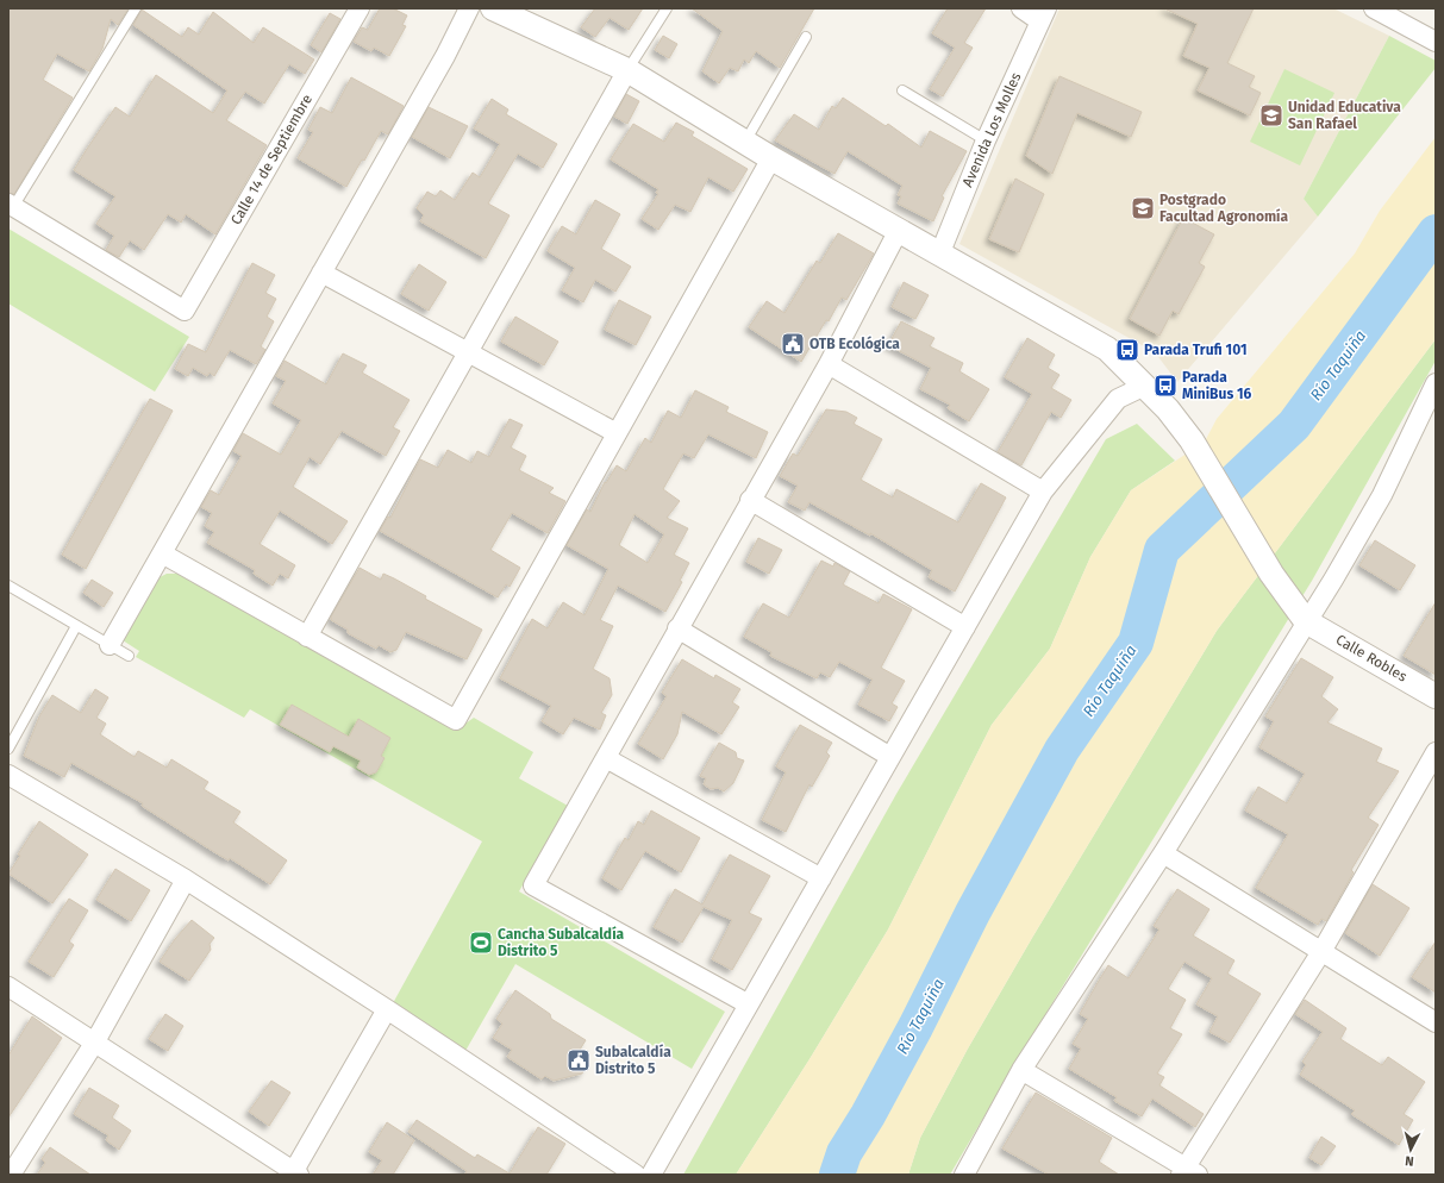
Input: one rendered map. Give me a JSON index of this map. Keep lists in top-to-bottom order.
{
  "streets": {
    "street": ["Avenida Los Molles", "Calle 14 de Septiembre", "Calle Robles"]
  },
  "water": ["Río Taquiña"],
  "places": {
    "school or university": ["Unidad Educativa San Rafael", "Postgrado Facultad Agronomía"],
    "public building": ["OTB Ecológica", "Subalcaldía Distrito 5"],
    "bus stop": ["Parada Trufi 101", "Parada MiniBus 16"],
    "sports": ["Cancha Subalcaldía Distrito 5"]
  },
  "north": "bottom"
}
